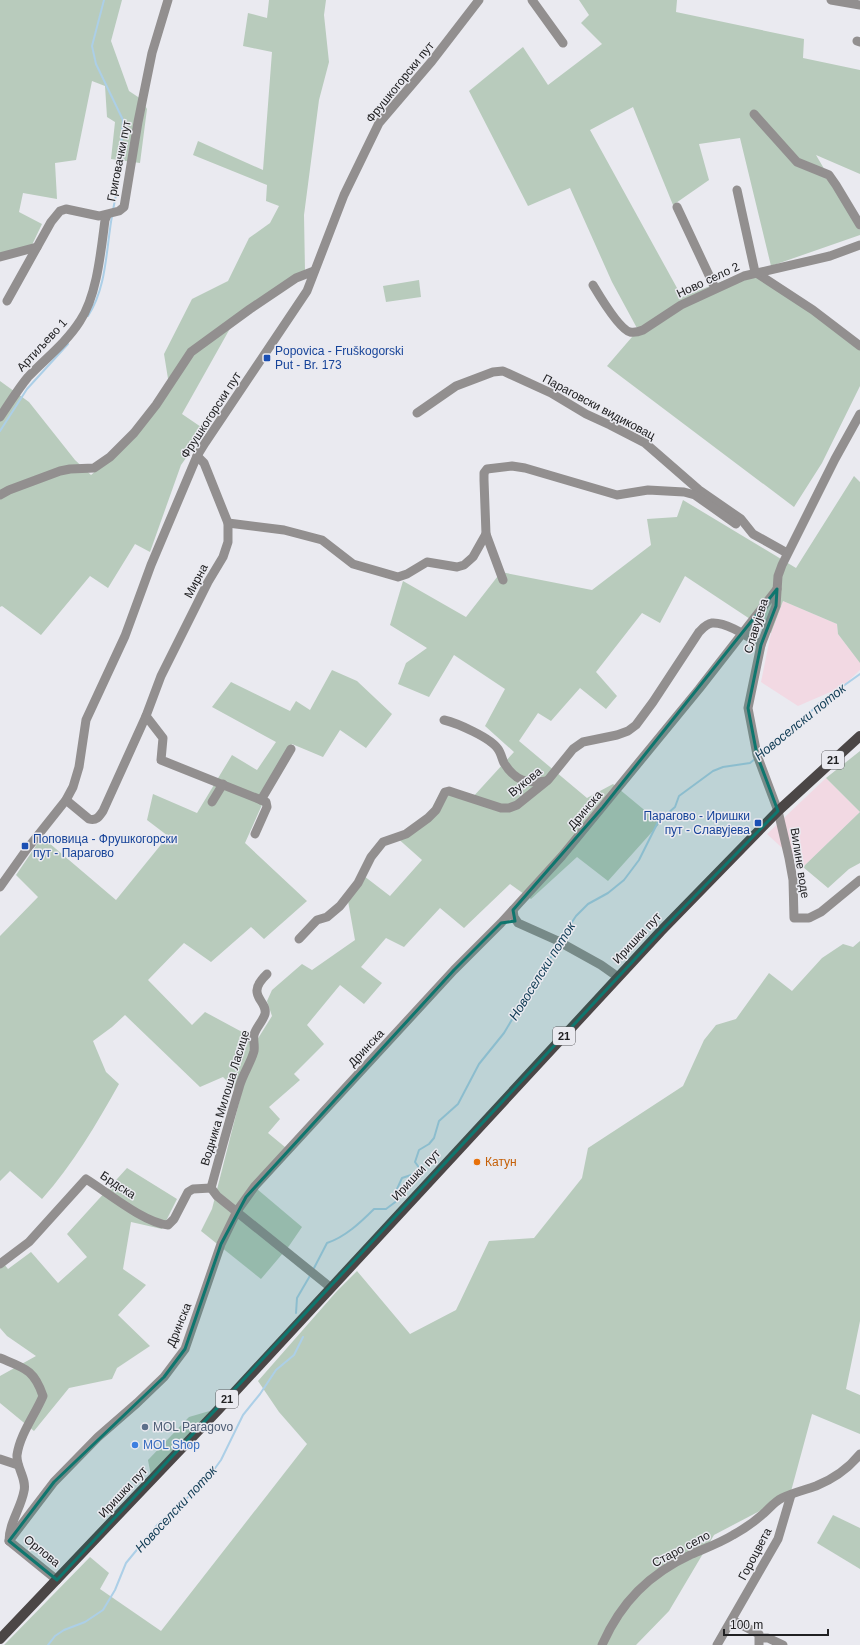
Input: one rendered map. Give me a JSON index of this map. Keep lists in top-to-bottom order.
{
  "streets": {
    "main road": ["21", "Иришки пут"],
    "street": [
      "Фрушкогорски пут",
      "Григовачки пут",
      "Ново село 2",
      "Артиљево 1",
      "Параговски видиковац",
      "Мирна",
      "Славујева",
      "Вукова",
      "Дринска",
      "Вилине воде",
      "Водника Милоша Ласице",
      "Брдска",
      "Старо село",
      "Орлова",
      "Гороцвета"
    ]
  },
  "crossings": [
    ["Фрушкогорски пут", "Мирна"],
    ["Григовачки пут", "Артиљево 1"],
    ["Параговски видиковац", "Славујева"],
    ["Славујева", "Вукова"],
    ["Славујева", "Дринска"],
    ["Славујева", "Вилине воде"],
    ["Славујева", "Иришки пут"],
    ["Вукова", "Дринска"],
    ["Дринска", "Орлова"],
    ["Вилине воде", "Иришки пут"],
    ["Иришки пут", "Орлова"],
    ["Водника Милоша Ласице", "Брдска"],
    ["Старо село", "Гороцвета"]
  ],
  "water": ["Новоселски поток"],
  "places": {
    "transit": ["Popovica - Fruškogorski Put - Br. 173", "Парагово - Иришки пут - Славујева", "Поповица - Фрушкогорски пут - Парагово"],
    "other": ["Катун", "MOL Paragovo", "MOL Shop"]
  },
  "scale_bar": "100 m"
}
